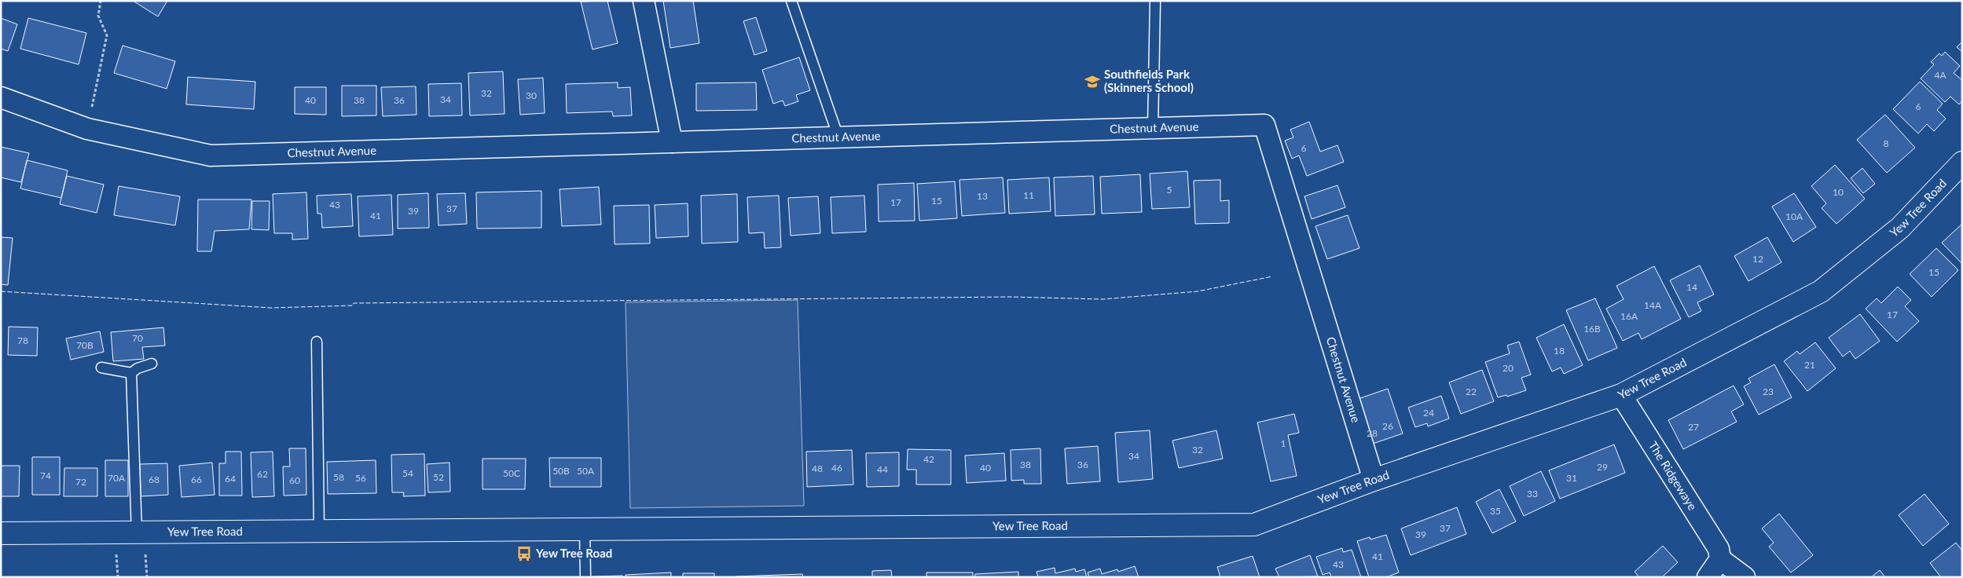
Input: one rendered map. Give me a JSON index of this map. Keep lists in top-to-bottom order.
{
  "streets": {
    "street": ["Chestnut Avenue", "Yew Tree Road", "The Ridgewaye"]
  },
  "crossings": [
    ["Chestnut Avenue", "Yew Tree Road"],
    ["Yew Tree Road", "The Ridgewaye"]
  ],
  "places": {
    "school or university": ["Southfields Park (Skinners School)"],
    "bus stop": ["Yew Tree Road"]
  },
  "house_numbers": [
    "4A",
    "32",
    "30",
    "34",
    "40",
    "38",
    "36",
    "6",
    "8",
    "6",
    "5",
    "10",
    "11",
    "13",
    "15",
    "17",
    "43",
    "37",
    "39",
    "41",
    "10A",
    "12",
    "15",
    "14",
    "14A",
    "17",
    "16A",
    "16B",
    "70",
    "78",
    "70B",
    "18",
    "21",
    "20",
    "22",
    "23",
    "24",
    "26",
    "27",
    "28",
    "1",
    "32",
    "34",
    "42",
    "38",
    "36",
    "29",
    "46",
    "40",
    "48",
    "44",
    "50B",
    "50A",
    "54",
    "50C",
    "62",
    "74",
    "58",
    "52",
    "70A",
    "56",
    "31",
    "64",
    "68",
    "66",
    "60",
    "72",
    "33",
    "35",
    "37",
    "39",
    "41",
    "43"
  ]
}
